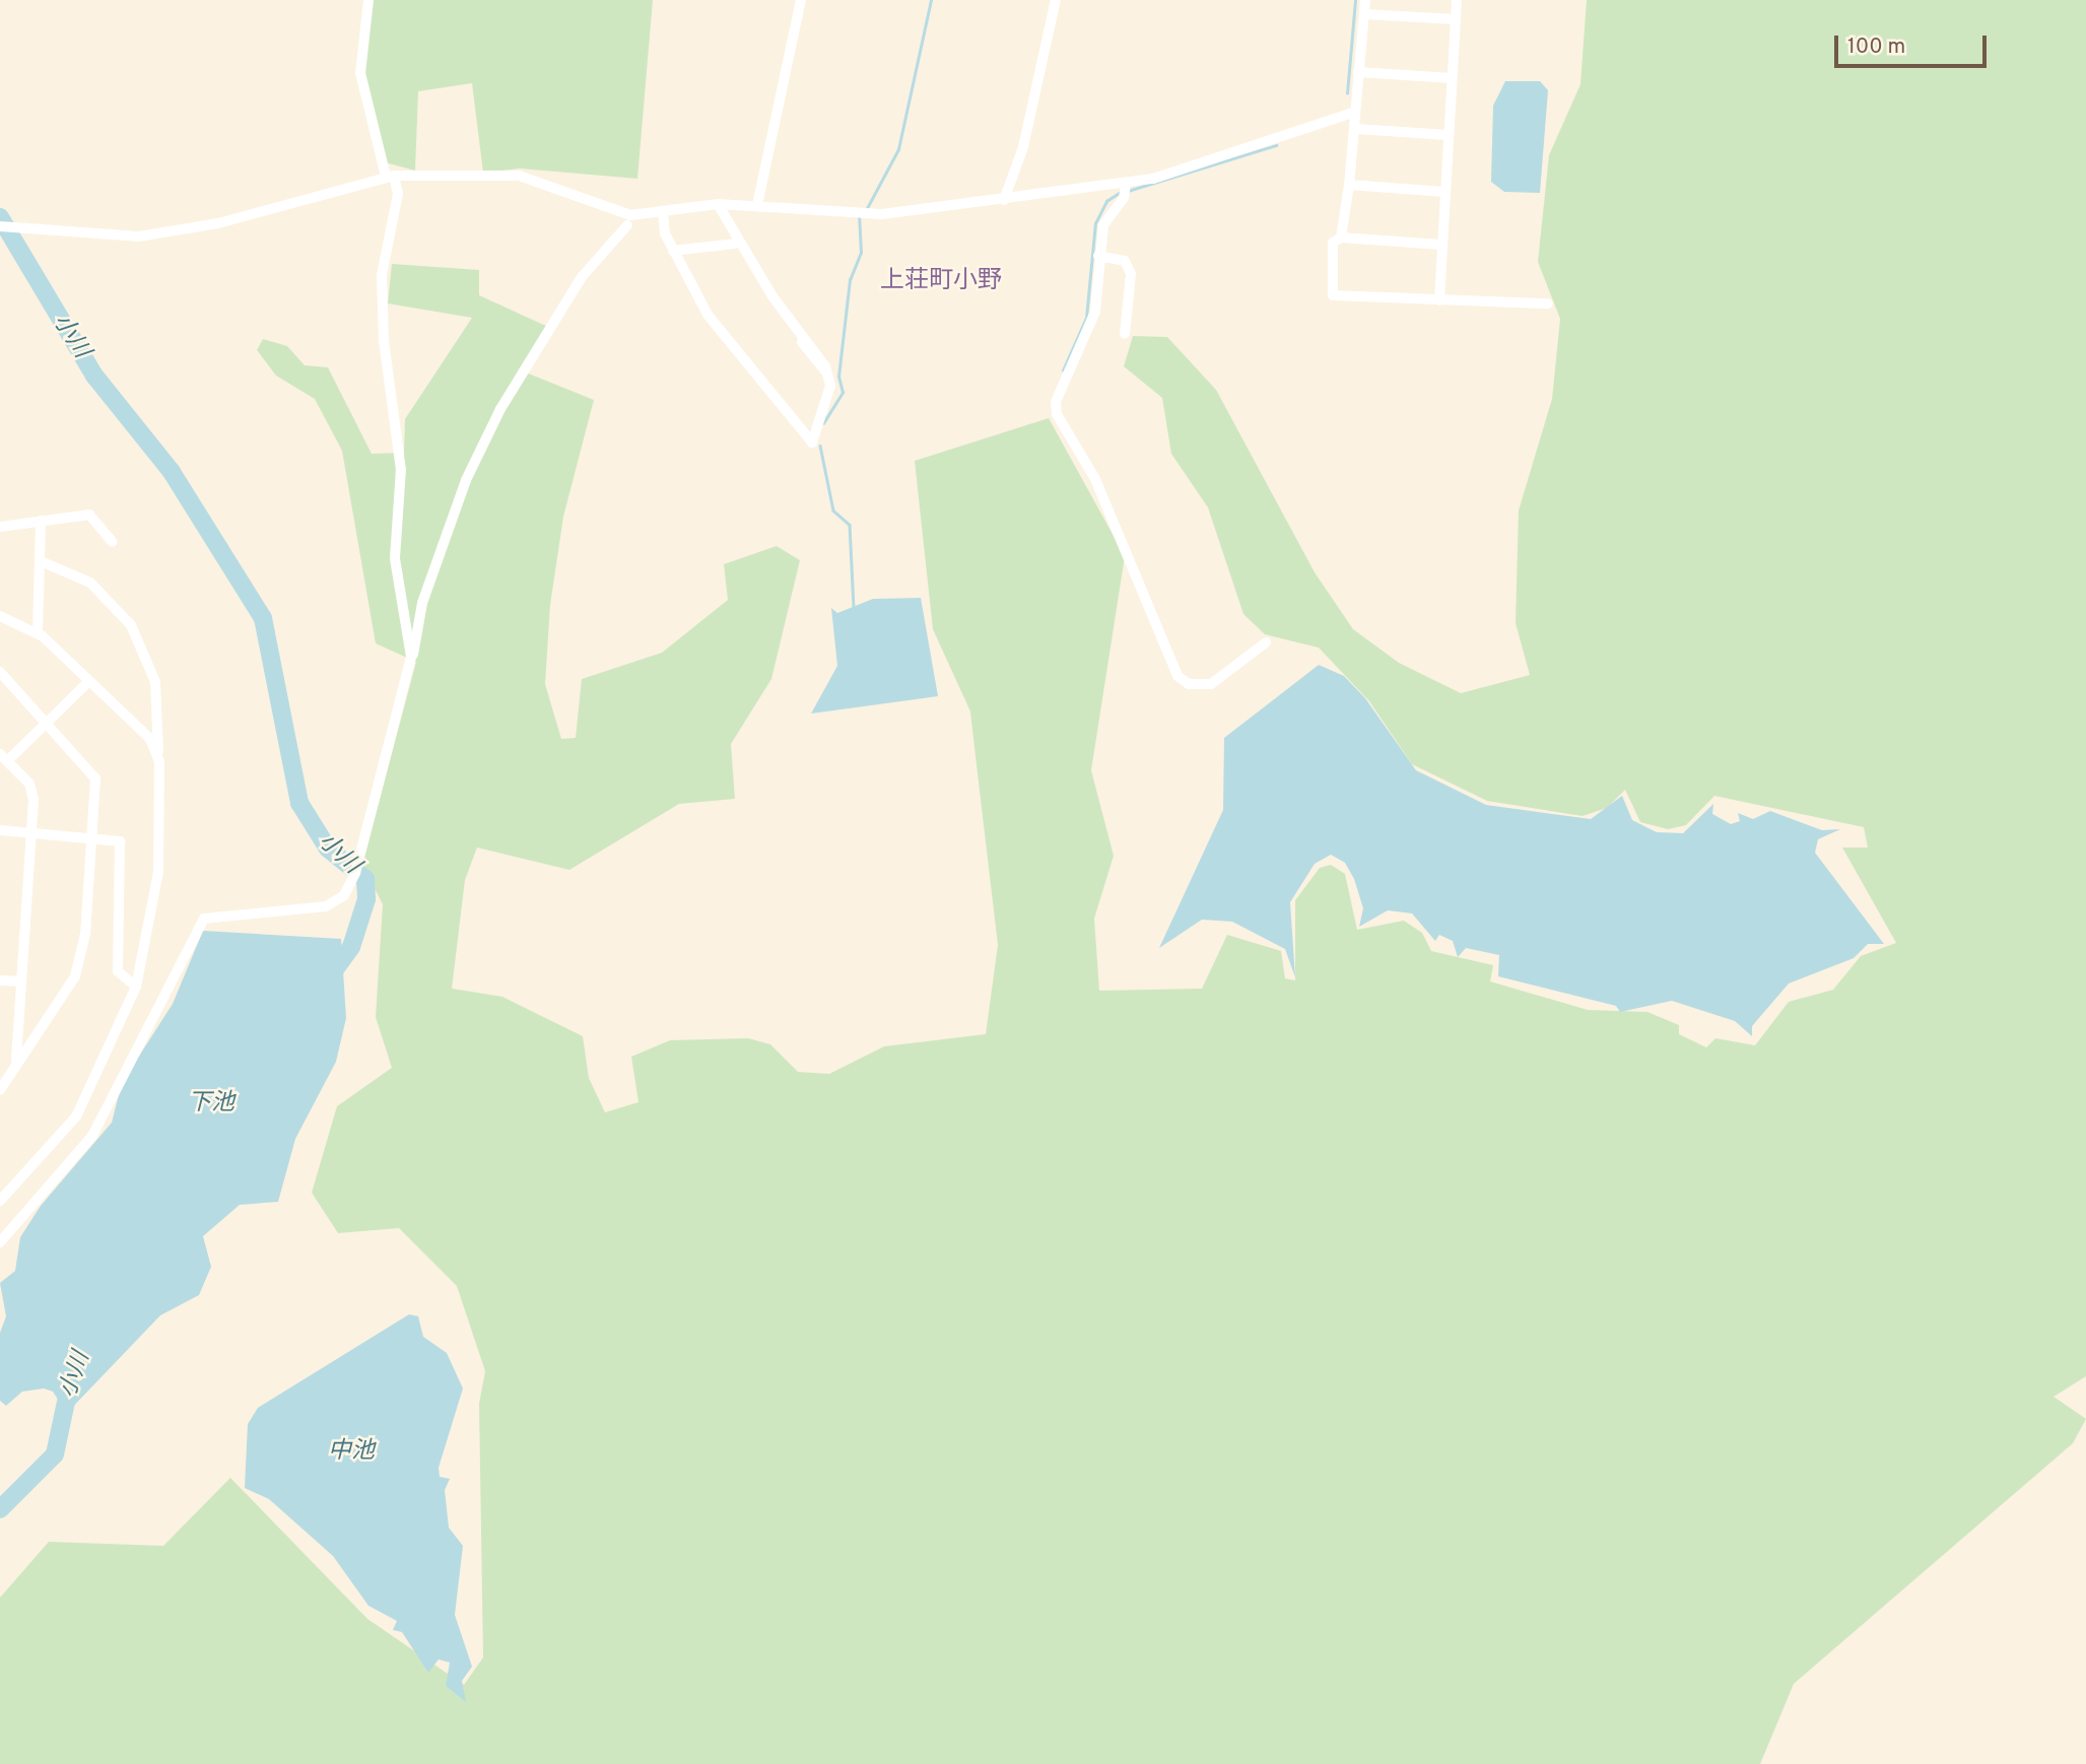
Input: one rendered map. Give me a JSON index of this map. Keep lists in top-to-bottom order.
{
  "districts": ["上荘町小野"],
  "water": ["小川", "下池", "中池"],
  "scale_bar": "100 m"
}
